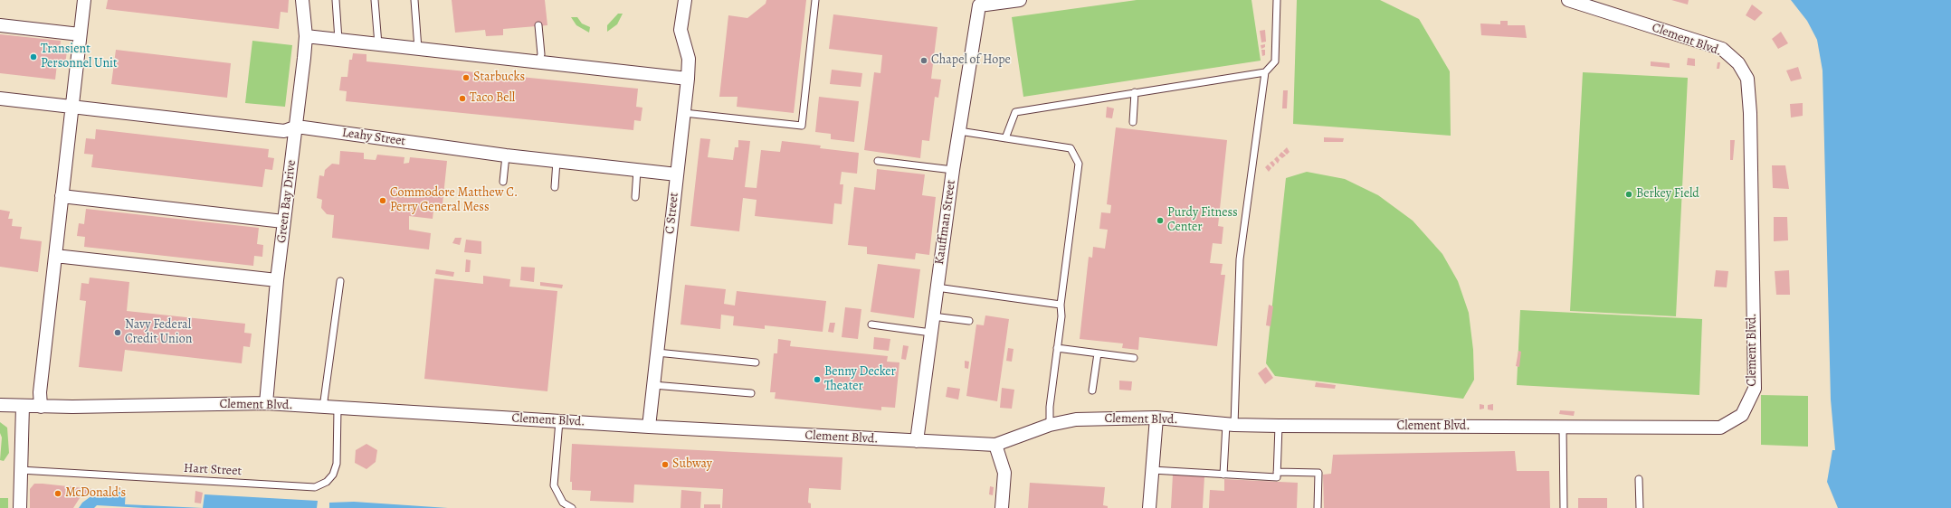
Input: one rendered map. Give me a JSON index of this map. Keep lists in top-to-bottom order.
{
  "streets": {
    "street": [
      "Clement Blvd.",
      "Leahy Street",
      "Green Bay Drive",
      "C Street",
      "Kauffman Street"
    ],
    "lane": ["Hart Street"]
  },
  "crossings": [
    ["Clement Blvd.", "Green Bay Drive"],
    ["Clement Blvd.", "C Street"],
    ["Clement Blvd.", "Kauffman Street"],
    ["Clement Blvd.", "Hart Street"],
    ["Leahy Street", "Green Bay Drive"],
    ["Leahy Street", "C Street"]
  ],
  "places": [
    "Transient Personnel Unit",
    "Chapel of Hope",
    "Starbucks",
    "Taco Bell",
    "Berkey Field",
    "Commodore Matthew C. Perry General Mess",
    "Purdy Fitness Center",
    "Navy Federal Credit Union",
    "Benny Decker Theater",
    "Subway",
    "McDonald's"
  ]
}
